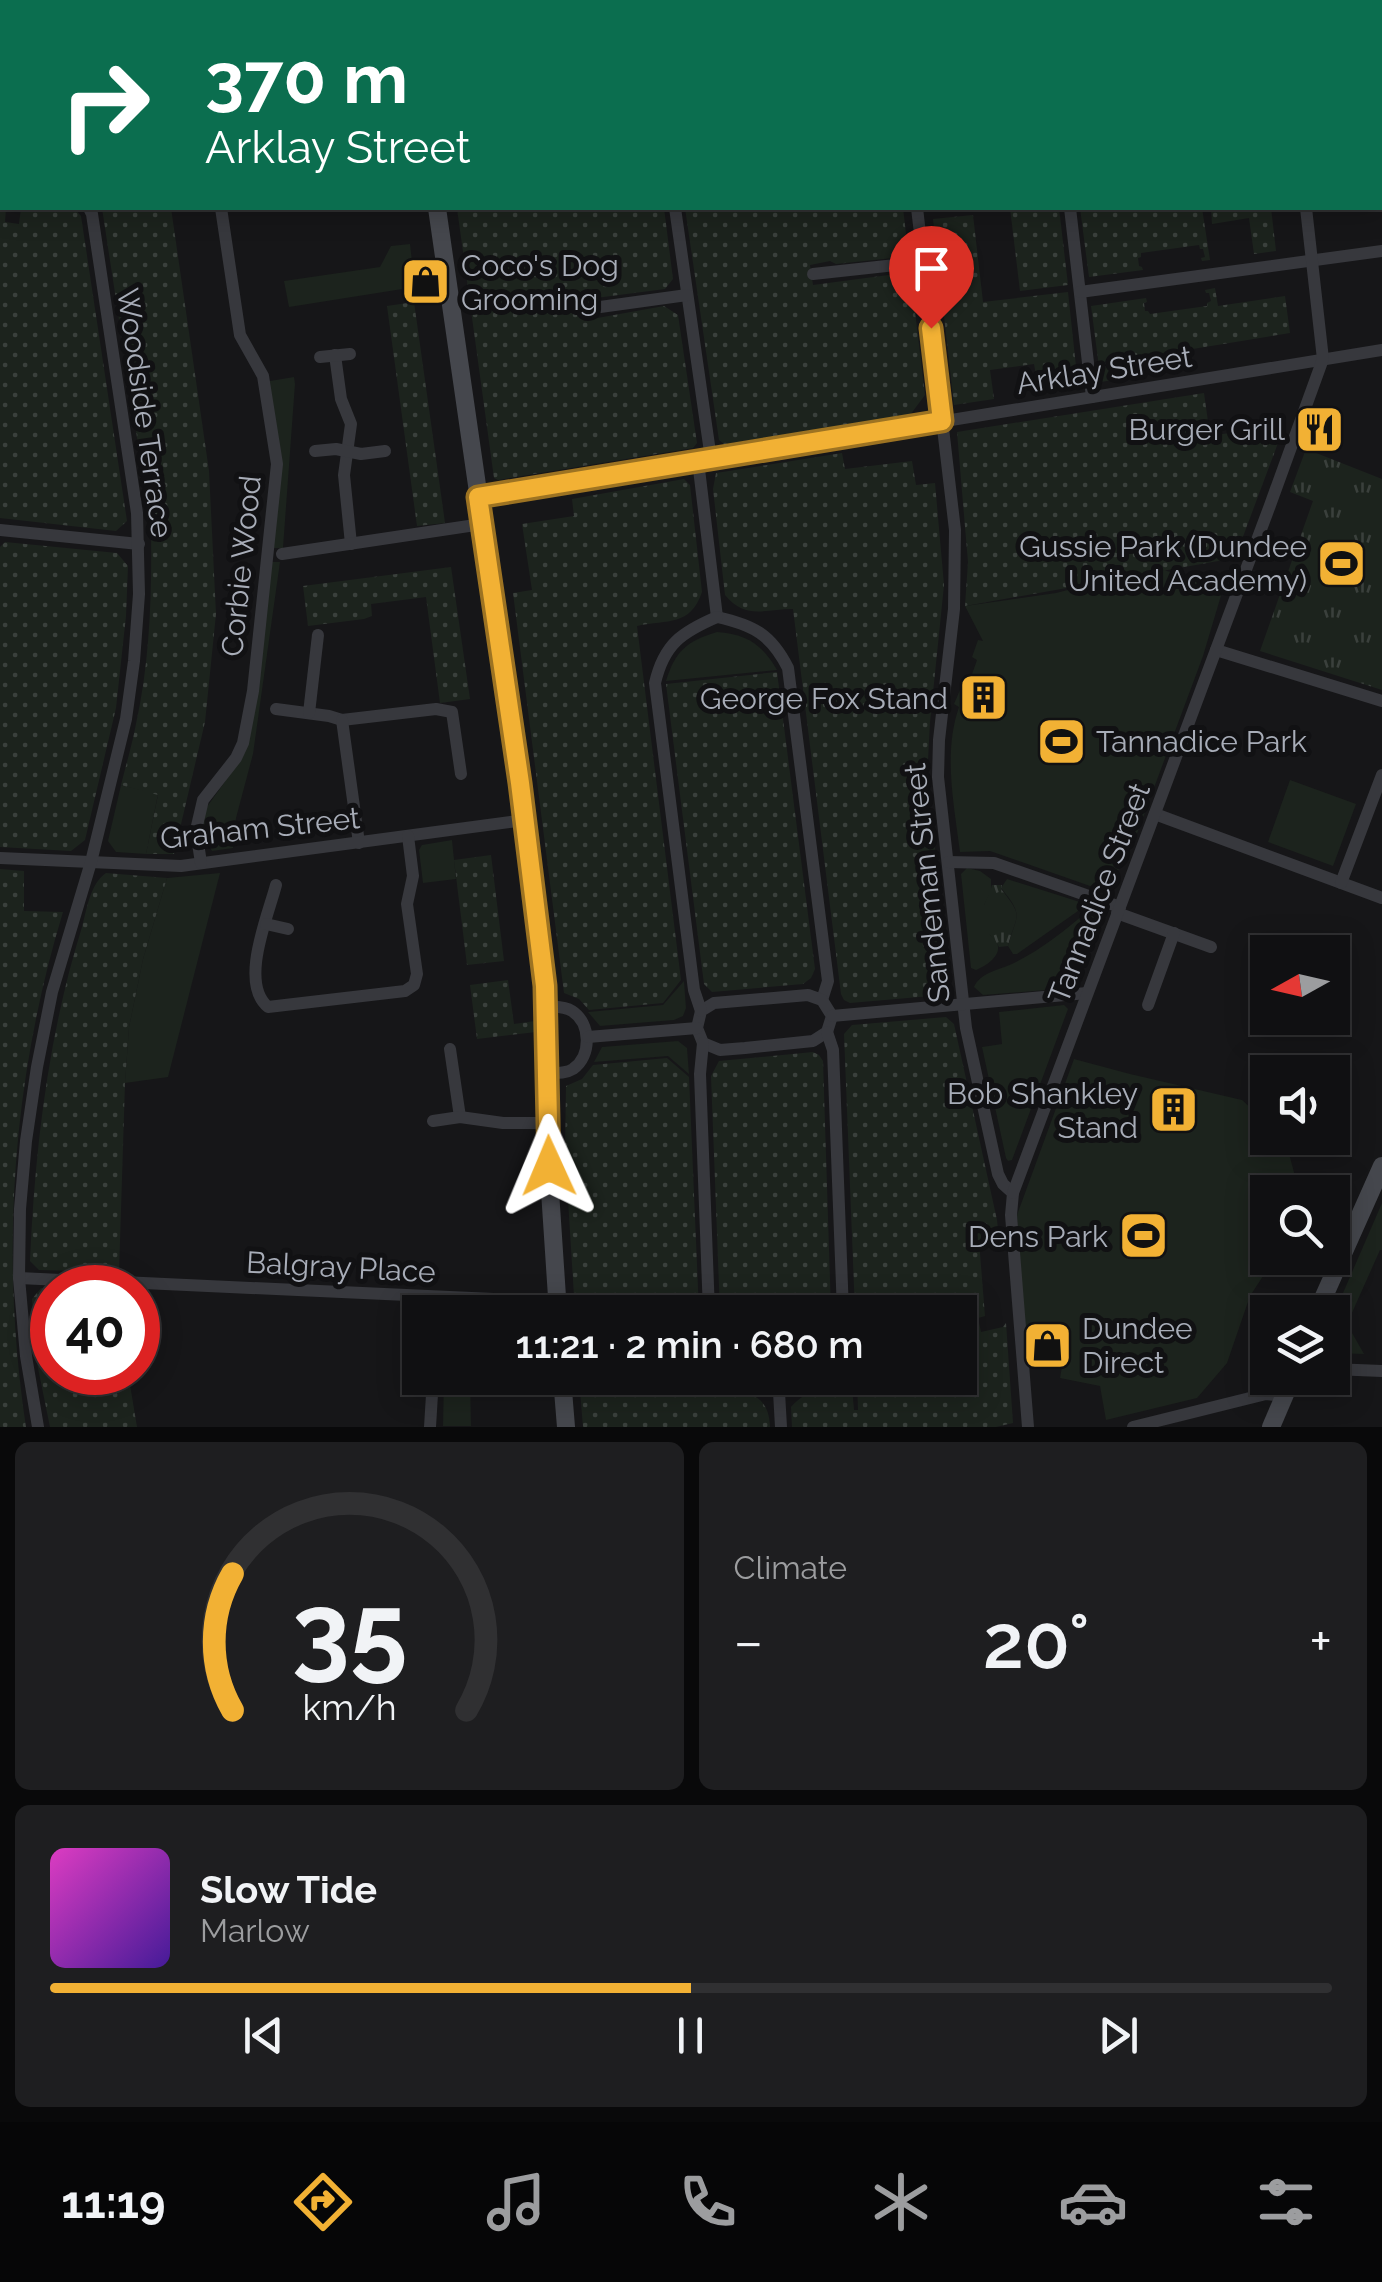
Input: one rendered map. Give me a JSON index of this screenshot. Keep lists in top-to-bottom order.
{
  "streets": {
    "street": [
      "Arklay Street",
      "Woodside Terrace",
      "Corbie Wood",
      "Graham Street",
      "Sandeman Street",
      "Tannadice Street",
      "Balgray Place"
    ]
  },
  "crossings": [
    ["Arklay Street", "Sandeman Street"],
    ["Arklay Street", "Tannadice Street"],
    ["Woodside Terrace", "Graham Street"],
    ["Corbie Wood", "Graham Street"],
    ["Sandeman Street", "Tannadice Street"]
  ],
  "places": {
    "shop": ["Coco's Dog Grooming", "Dundee Direct"],
    "restaurant": ["Burger Grill"],
    "sports": ["Gussie Park (Dundee United Academy)", "Tannadice Park", "Dens Park"],
    "building": ["George Fox Stand", "Bob Shankley Stand"]
  },
  "north": "left",
  "page": {
    "turn": ["370 m", "Arklay Street"],
    "limit": "40",
    "trip": "11:21 · 2 min · 680 m",
    "tile": "Climate",
    "heat": ["−", "20°", "+"],
    "song": ["Slow Tide", "Marlow"],
    "tabs": "11:19",
    "gauge": ["35", "km/h"]
  }
}
